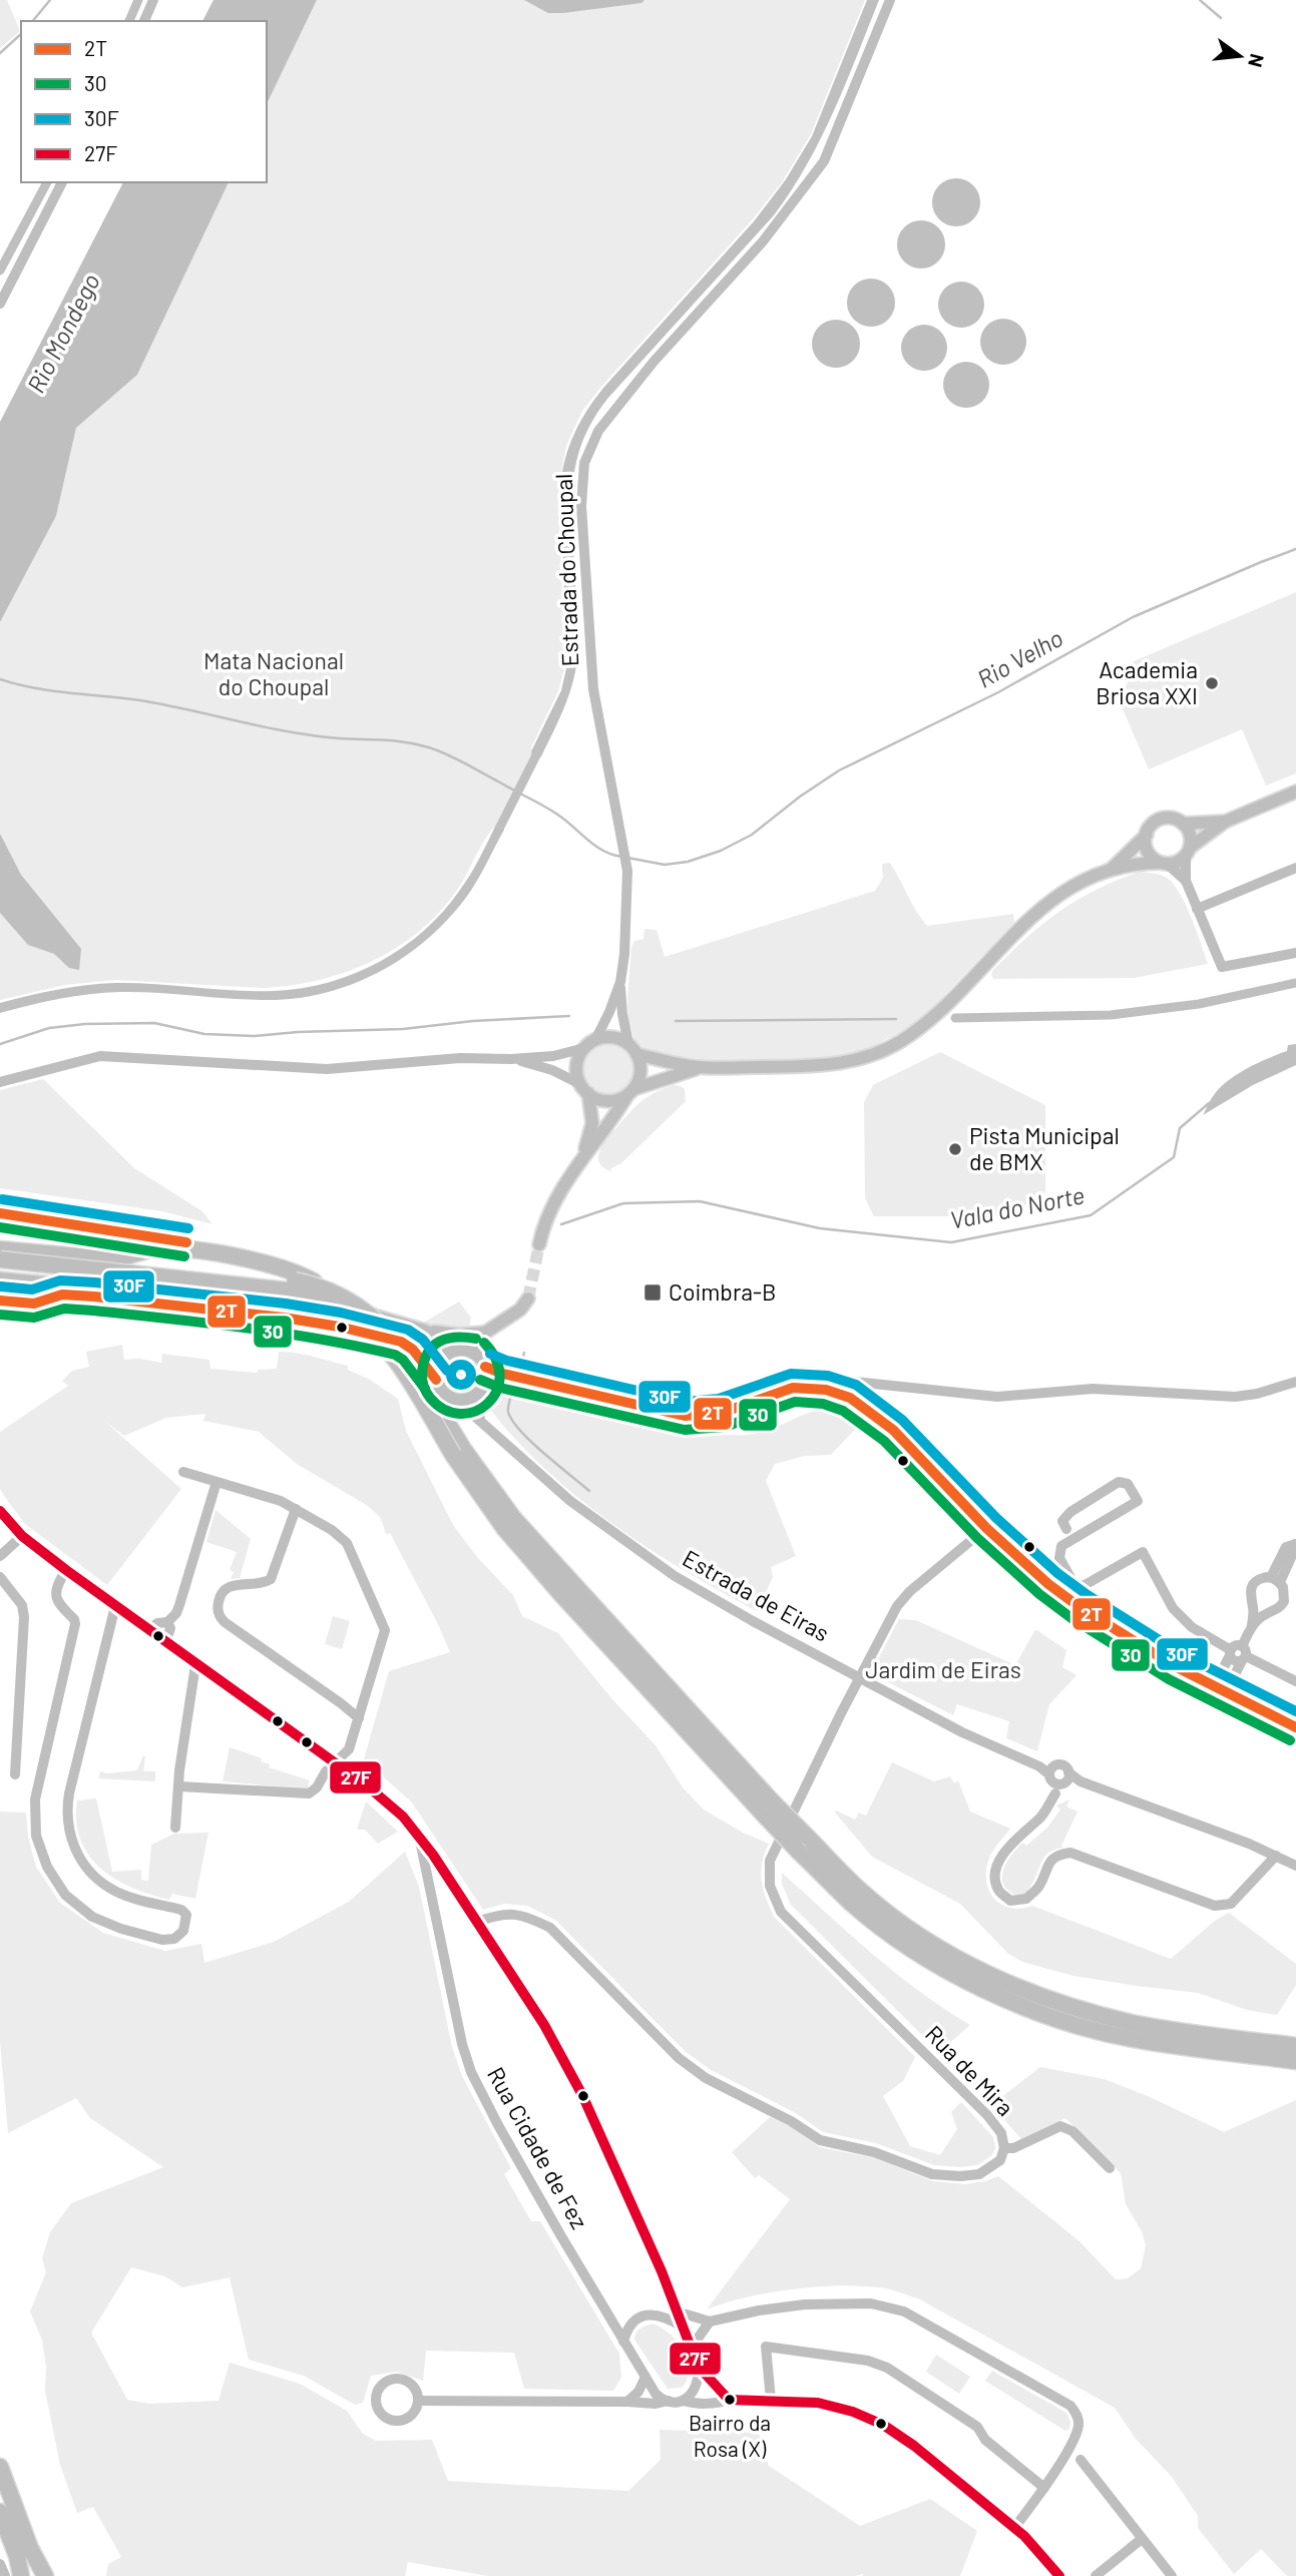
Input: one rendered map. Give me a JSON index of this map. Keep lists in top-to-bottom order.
{
  "streets": {
    "street": [
      "Estrada do Choupal",
      "Estrada de Eiras",
      "Rua de Mira",
      "Rua Cidade de Fez"
    ]
  },
  "crossings": [
    ["Estrada de Eiras", "Rua de Mira"]
  ],
  "water": ["Rio Mondego", "Rio Velho", "Vala do Norte"],
  "parks": ["Mata Nacional do Choupal", "Jardim de Eiras"],
  "places": {
    "other": ["Academia Briosa XXI", "Pista Municipal de BMX", "Bairro da Rosa (X)"],
    "transit": ["Coimbra-B"]
  },
  "lines": [
    "transit line 30F",
    "transit line 2T",
    "transit line 30",
    "transit line 27F"
  ],
  "legend": [
    "2T",
    "30",
    "30F",
    "27F"
  ],
  "north": "right"
}
